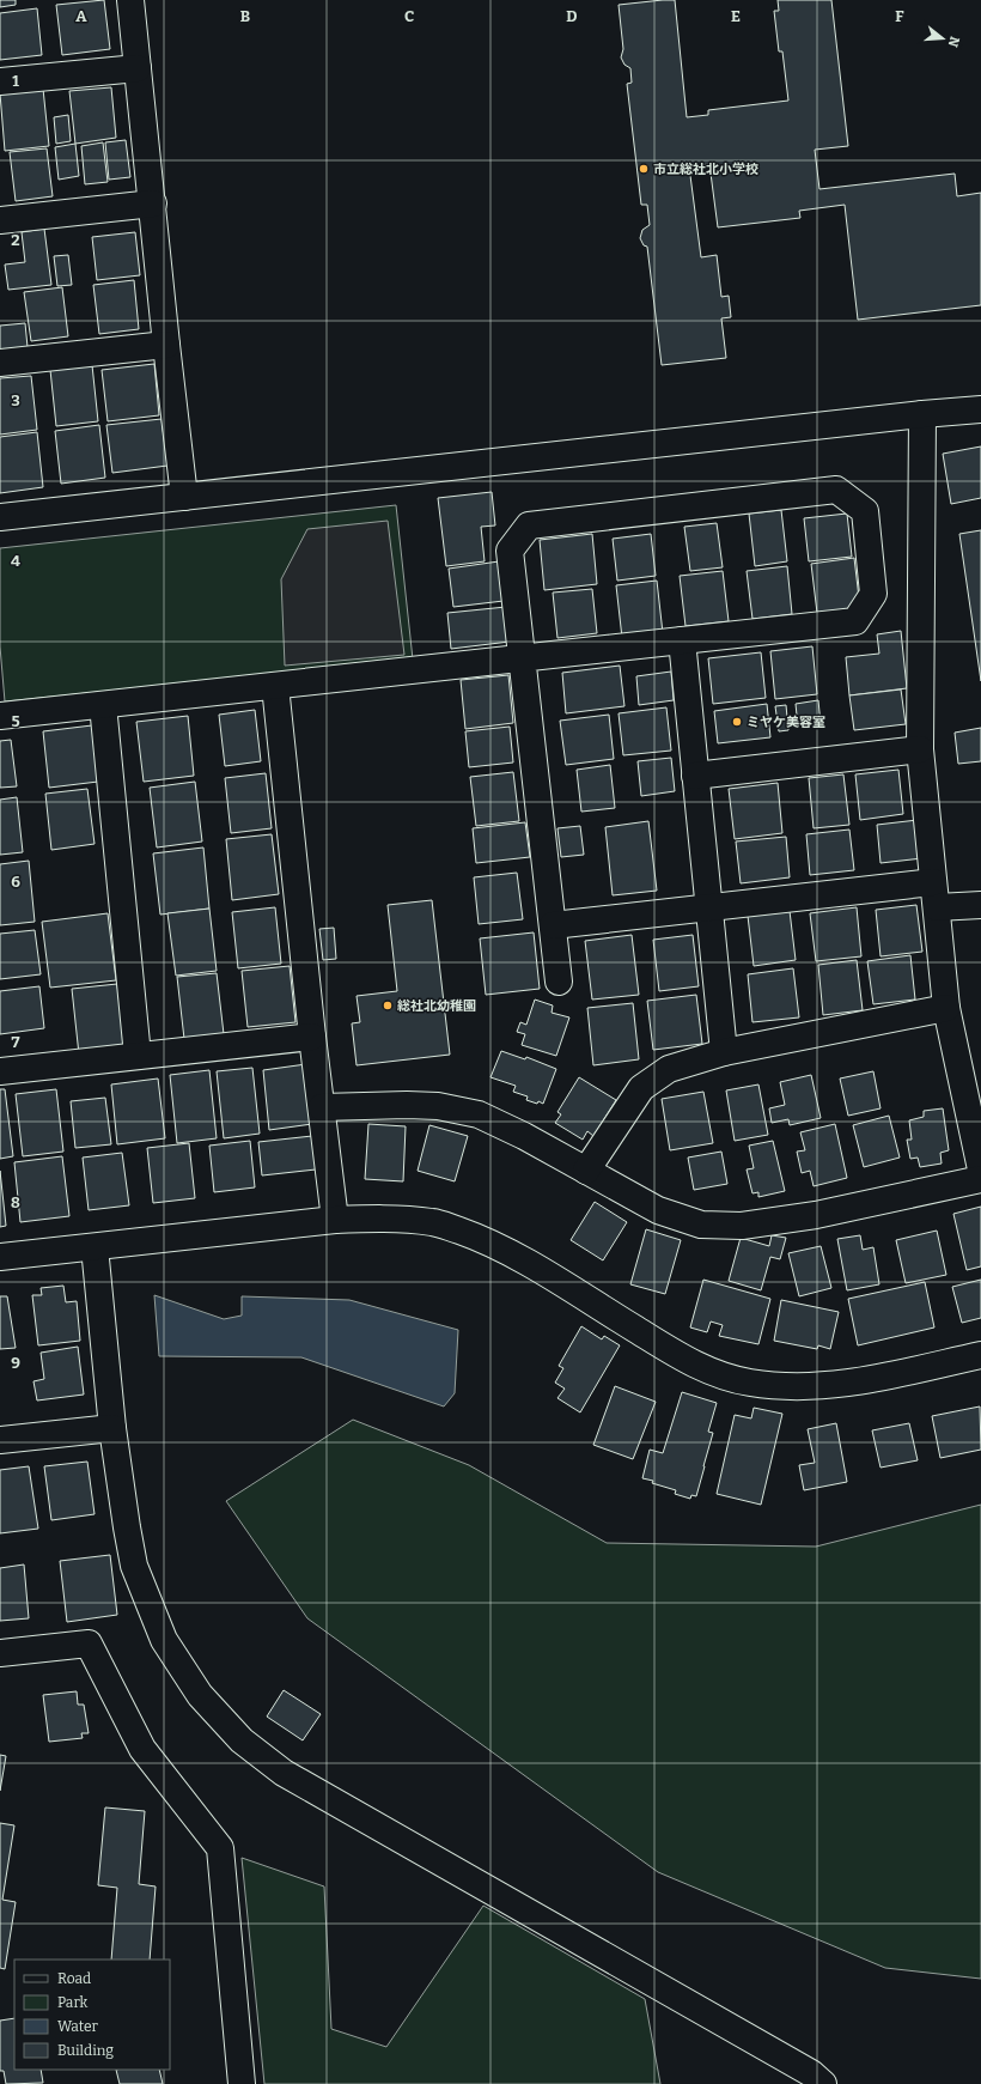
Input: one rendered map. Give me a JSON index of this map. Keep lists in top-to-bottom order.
{
  "places": ["市立総社北小学校", "ミヤケ美容室", "総社北幼稚園"],
  "legend": [
    "Road",
    "Park",
    "Water",
    "Building"
  ],
  "north": "right",
  "grid": {
    "columns": [
      "A",
      "B",
      "C",
      "D",
      "E",
      "F"
    ],
    "rows": [
      "1",
      "2",
      "3",
      "4",
      "5",
      "6",
      "7",
      "8",
      "9"
    ]
  }
}
